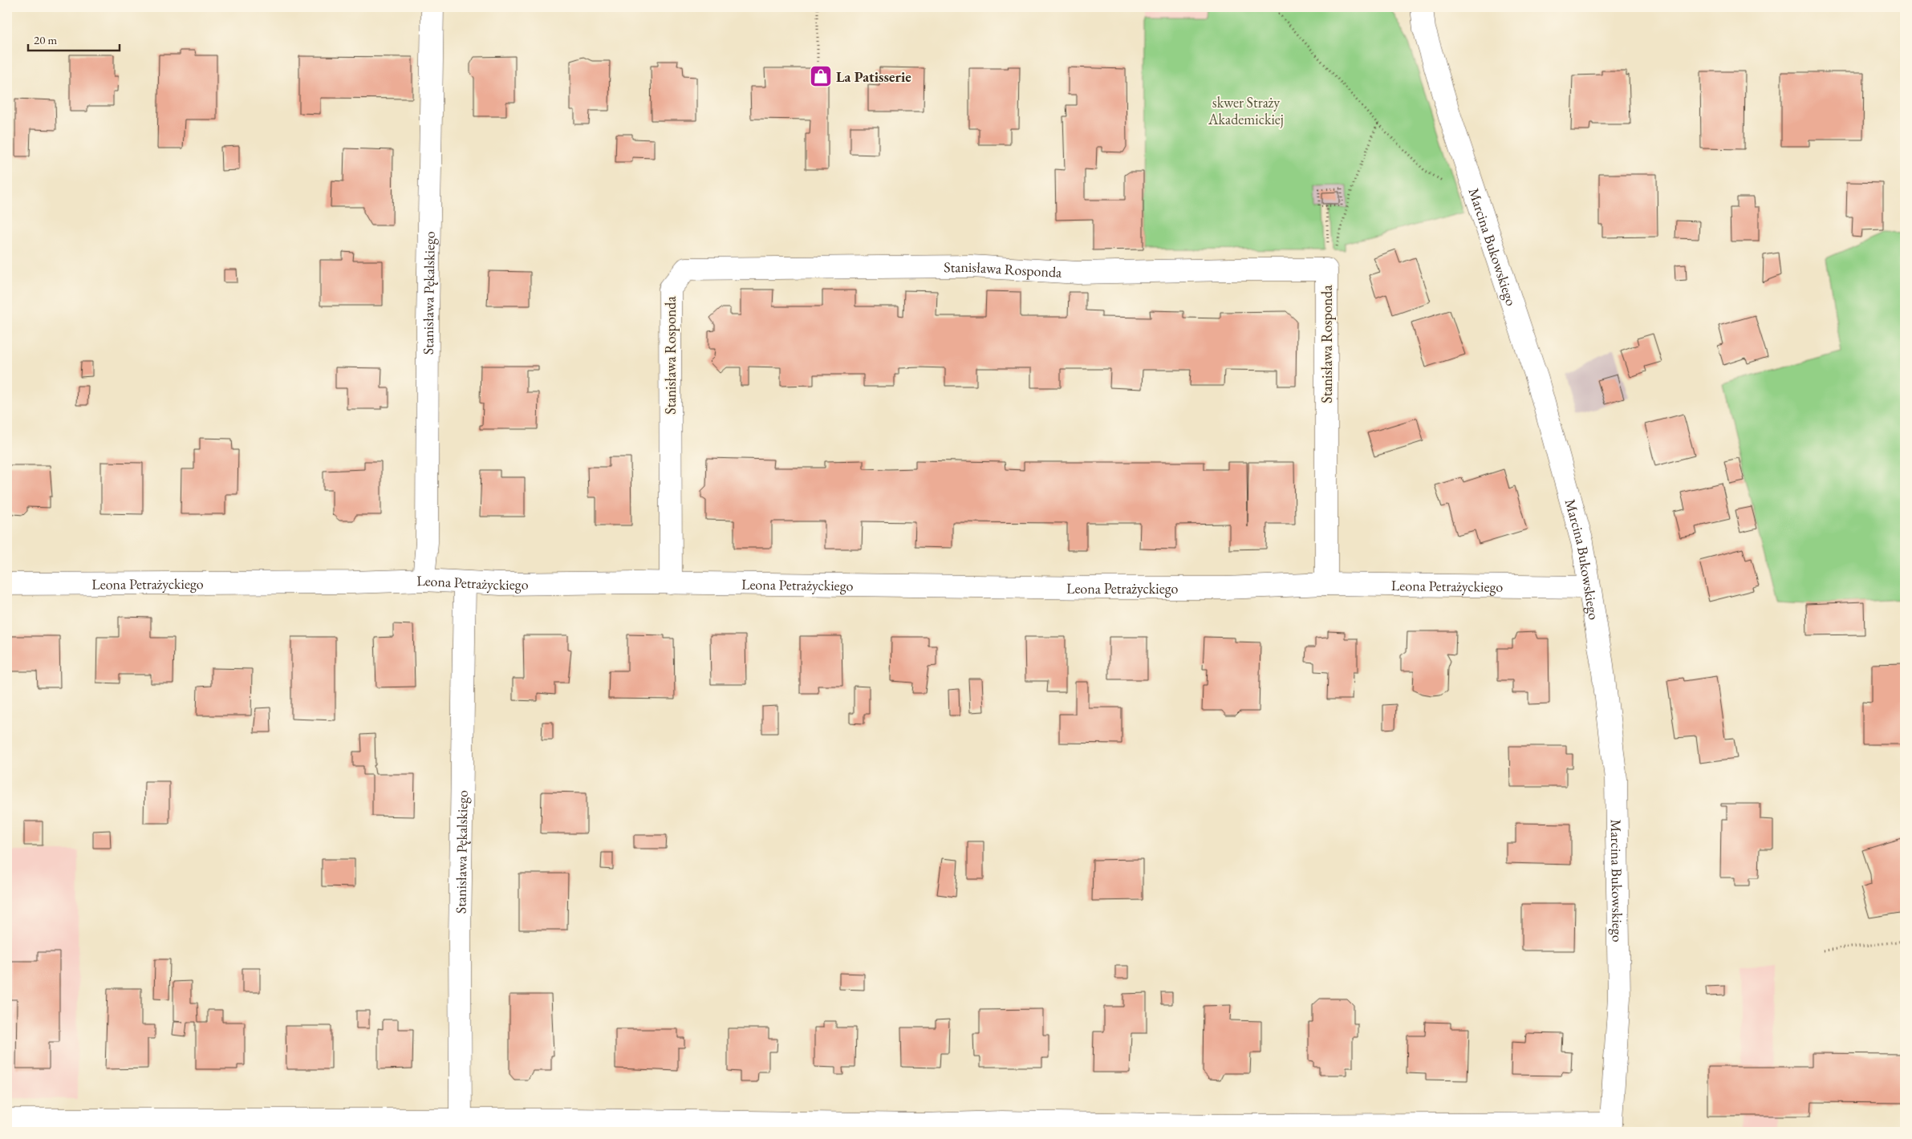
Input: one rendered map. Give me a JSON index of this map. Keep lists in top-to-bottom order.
{
  "streets": {
    "street": [
      "Marcina Bukowskiego",
      "Stanisława Rosponda",
      "Stanisława Pękalskiego",
      "Leona Petrażyckiego"
    ]
  },
  "crossings": [
    ["Marcina Bukowskiego", "Leona Petrażyckiego"],
    ["Stanisława Rosponda", "Leona Petrażyckiego"],
    ["Stanisława Pękalskiego", "Leona Petrażyckiego"]
  ],
  "parks": ["skwer Straży Akademickiej"],
  "places": {
    "shop": ["La Patisserie"]
  },
  "scale_bar": "20 m"
}
